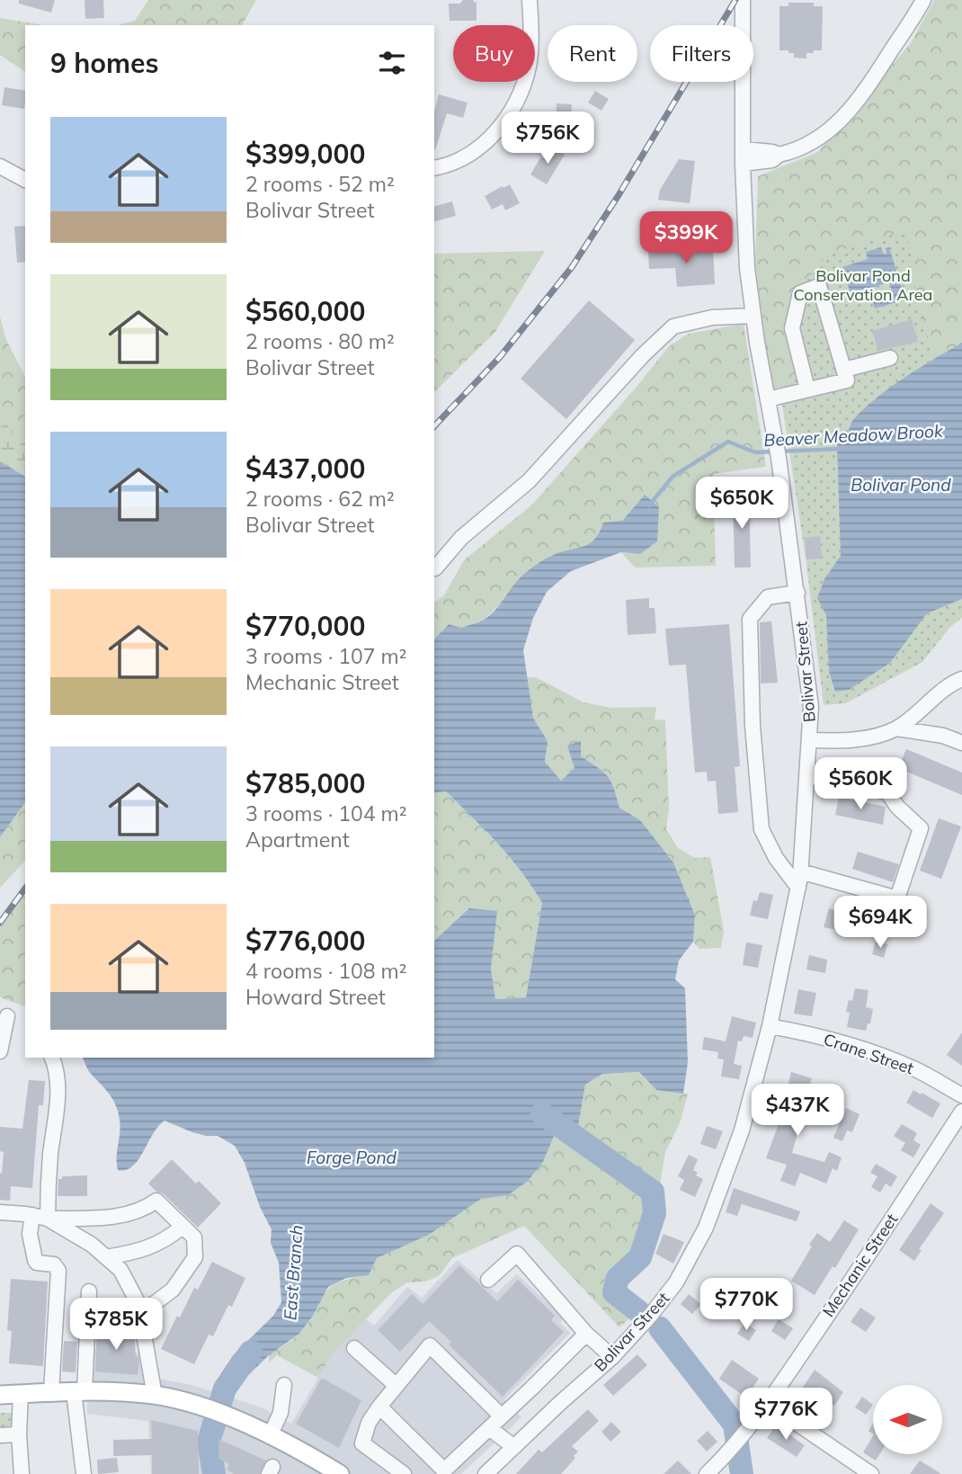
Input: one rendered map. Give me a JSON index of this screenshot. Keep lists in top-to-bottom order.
{
  "streets": {
    "street": ["Bolivar Street", "Crane Street", "Mechanic Street"]
  },
  "crossings": [
    ["Bolivar Street", "Crane Street"]
  ],
  "water": [
    "Beaver Meadow Brook",
    "Bolivar Pond",
    "Forge Pond",
    "East Branch"
  ],
  "parks": ["Bolivar Pond Conservation Area"],
  "north": "left",
  "page": {
    "chip": ["Buy", "Rent", "Filters"],
    "heading": "9 homes",
    "list": [
      {
        "name": "$399,000",
        "note": "2 rooms · 52 m² · Bolivar Street"
      },
      {
        "name": "$560,000",
        "note": "2 rooms · 80 m² · Bolivar Street"
      },
      {
        "name": "$437,000",
        "note": "2 rooms · 62 m² · Bolivar Street"
      },
      {
        "name": "$770,000",
        "note": "3 rooms · 107 m² · Mechanic Street"
      },
      {
        "name": "$785,000",
        "note": "3 rooms · 104 m² · Apartment"
      },
      {
        "name": "$776,000",
        "note": "4 rooms · 108 m² · Howard Street"
      }
    ],
    "price": [
      "$756K",
      "$399K",
      "$650K",
      "$560K",
      "$694K",
      "$437K",
      "$770K",
      "$785K",
      "$776K"
    ]
  }
}
